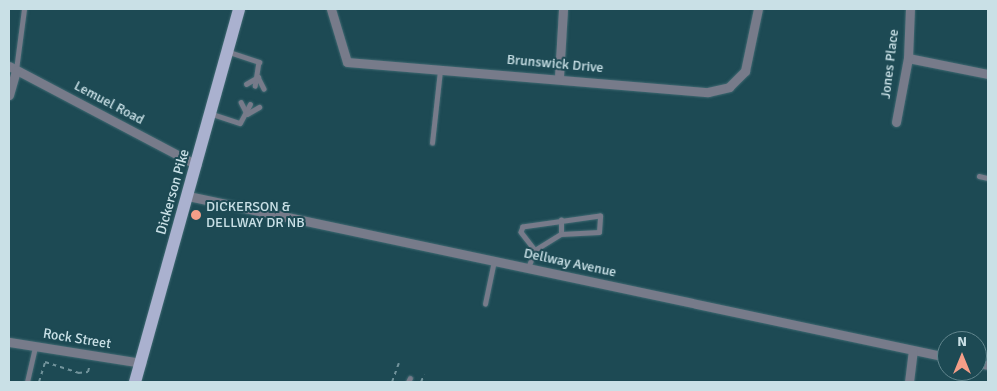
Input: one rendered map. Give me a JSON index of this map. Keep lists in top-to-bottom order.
{
  "streets": {
    "main road": ["Dickerson Pike"],
    "street": [
      "Brunswick Drive",
      "Jones Place",
      "Lemuel Road",
      "Dellway Avenue",
      "Rock Street"
    ]
  },
  "crossings": [
    ["Lemuel Road", "Dickerson Pike"],
    ["Dickerson Pike", "Dellway Avenue"],
    ["Dickerson Pike", "Rock Street"]
  ],
  "places": ["DICKERSON & DELLWAY DR NB"],
  "north": "top"
}
